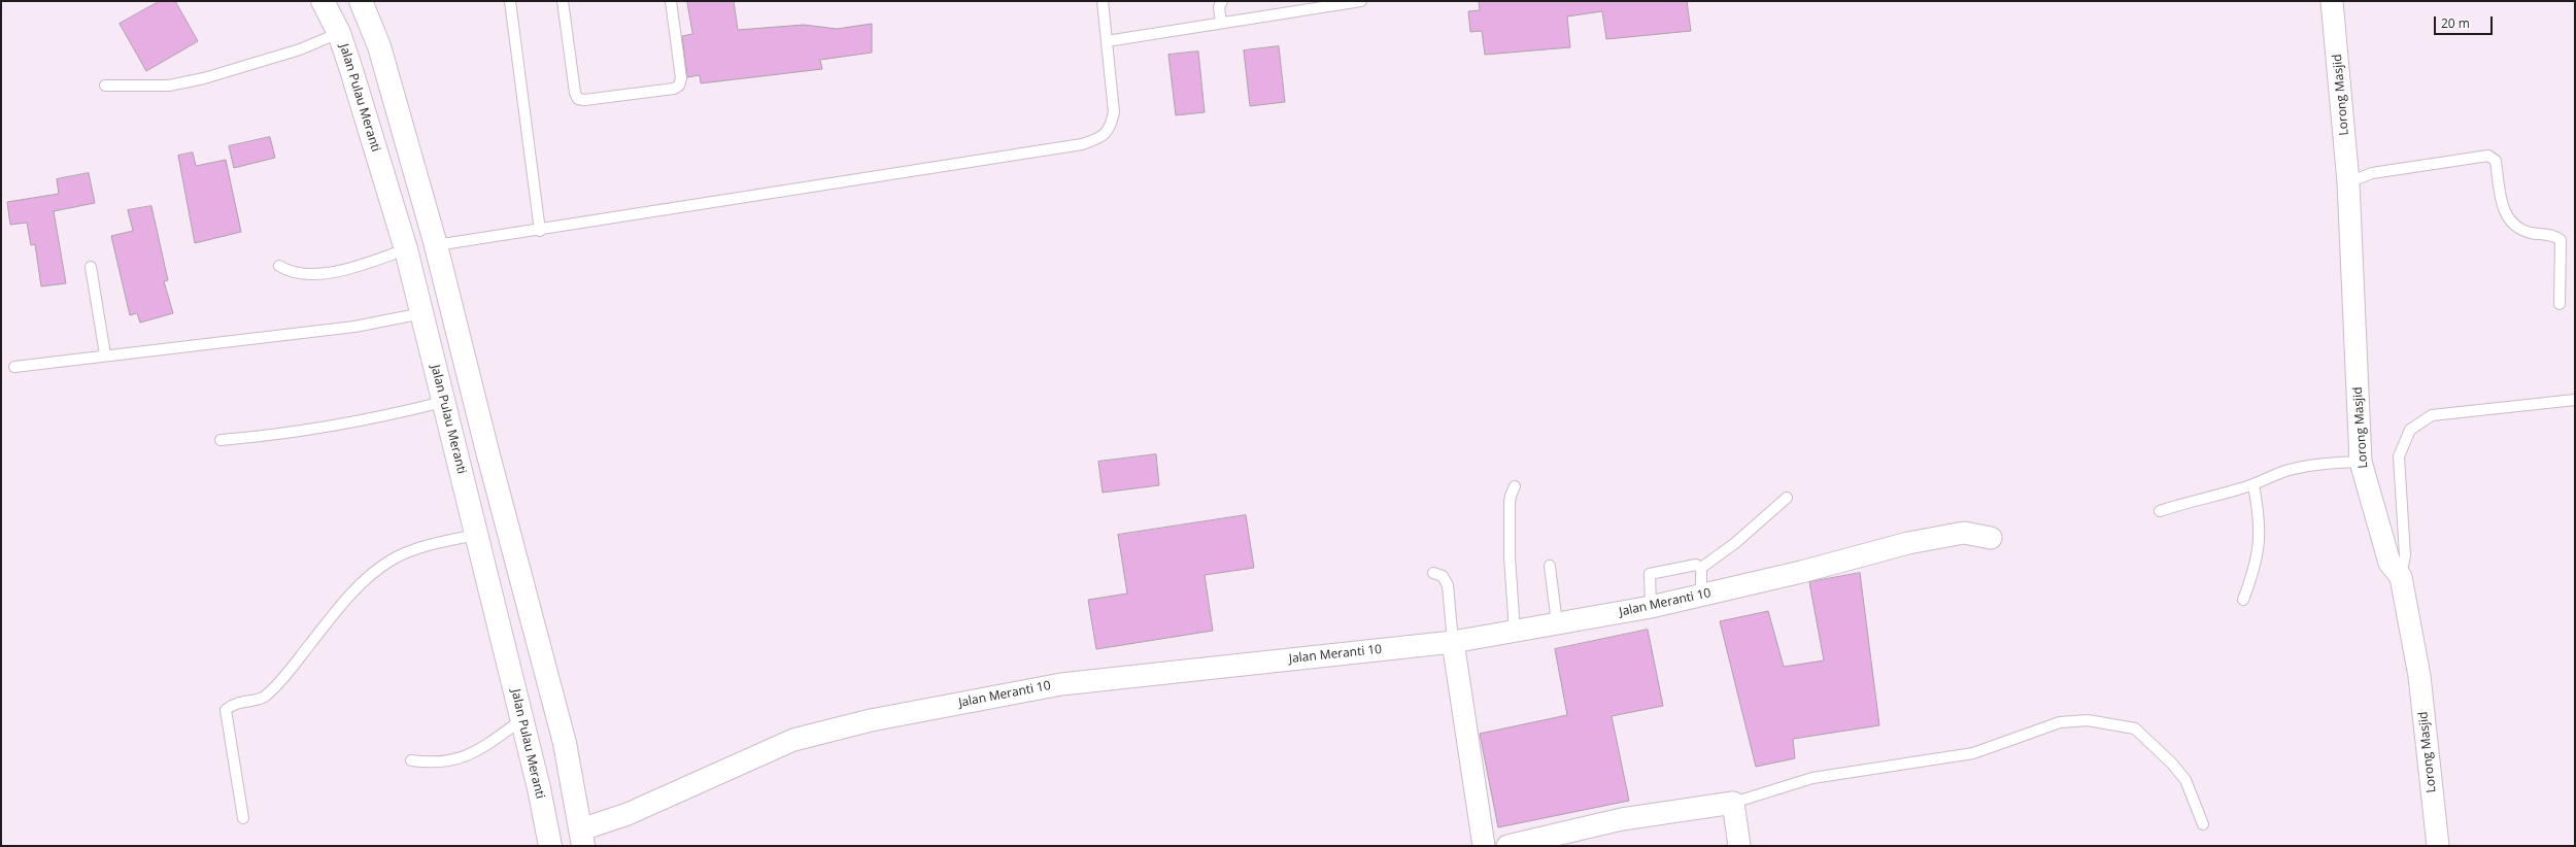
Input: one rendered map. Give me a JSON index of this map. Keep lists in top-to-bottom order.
{
  "streets": {
    "main road": ["Jalan Pulau Meranti"],
    "street": ["Lorong Masjid", "Jalan Meranti 10"]
  },
  "scale_bar": "20 m"
}
